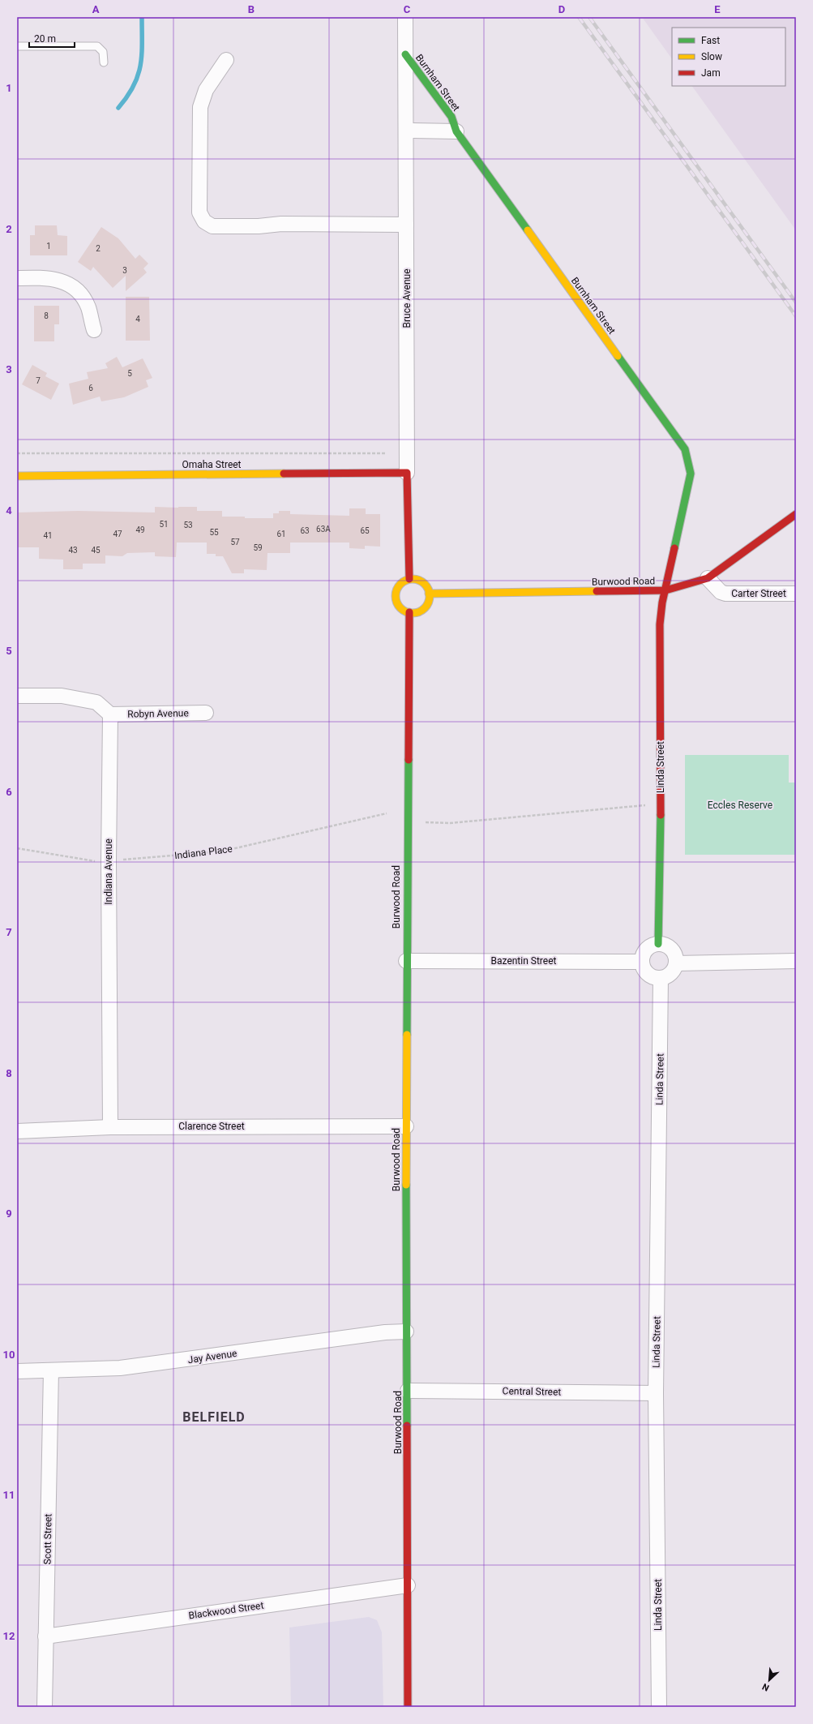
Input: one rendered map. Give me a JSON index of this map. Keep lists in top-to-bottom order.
{
  "streets": {
    "street": [
      "Burnham Street",
      "Bruce Avenue",
      "Omaha Street",
      "Burwood Road",
      "Carter Street",
      "Robyn Avenue",
      "Linda Street",
      "Indiana Avenue",
      "Bazentin Street",
      "Clarence Street",
      "Jay Avenue",
      "Central Street",
      "Scott Street",
      "Blackwood Street"
    ],
    "path": ["Indiana Place"]
  },
  "crossings": [
    ["Burnham Street", "Bruce Avenue"],
    ["Burnham Street", "Burwood Road"],
    ["Burnham Street", "Linda Street"],
    ["Bruce Avenue", "Omaha Street"],
    ["Bruce Avenue", "Burwood Road"],
    ["Burwood Road", "Carter Street"],
    ["Burwood Road", "Linda Street"],
    ["Burwood Road", "Bazentin Street"],
    ["Burwood Road", "Clarence Street"],
    ["Burwood Road", "Jay Avenue"],
    ["Burwood Road", "Central Street"],
    ["Burwood Road", "Blackwood Street"],
    ["Robyn Avenue", "Indiana Avenue"],
    ["Linda Street", "Bazentin Street"],
    ["Linda Street", "Central Street"],
    ["Indiana Place", "Indiana Avenue"],
    ["Indiana Avenue", "Clarence Street"],
    ["Jay Avenue", "Scott Street"],
    ["Scott Street", "Blackwood Street"]
  ],
  "districts": ["BELFIELD"],
  "parks": ["Eccles Reserve"],
  "house_numbers": [
    "1",
    "2",
    "3",
    "8",
    "4",
    "5",
    "7",
    "6",
    "51",
    "53",
    "63A",
    "49",
    "63",
    "65",
    "55",
    "47",
    "61",
    "41",
    "57",
    "59",
    "43",
    "45"
  ],
  "legend": ["Fast", "Slow", "Jam"],
  "scale_bar": "20 m",
  "north": "bottom left",
  "grid": {
    "columns": [
      "A",
      "B",
      "C",
      "D",
      "E"
    ],
    "rows": [
      "1",
      "2",
      "3",
      "4",
      "5",
      "6",
      "7",
      "8",
      "9",
      "10",
      "11",
      "12"
    ]
  }
}
